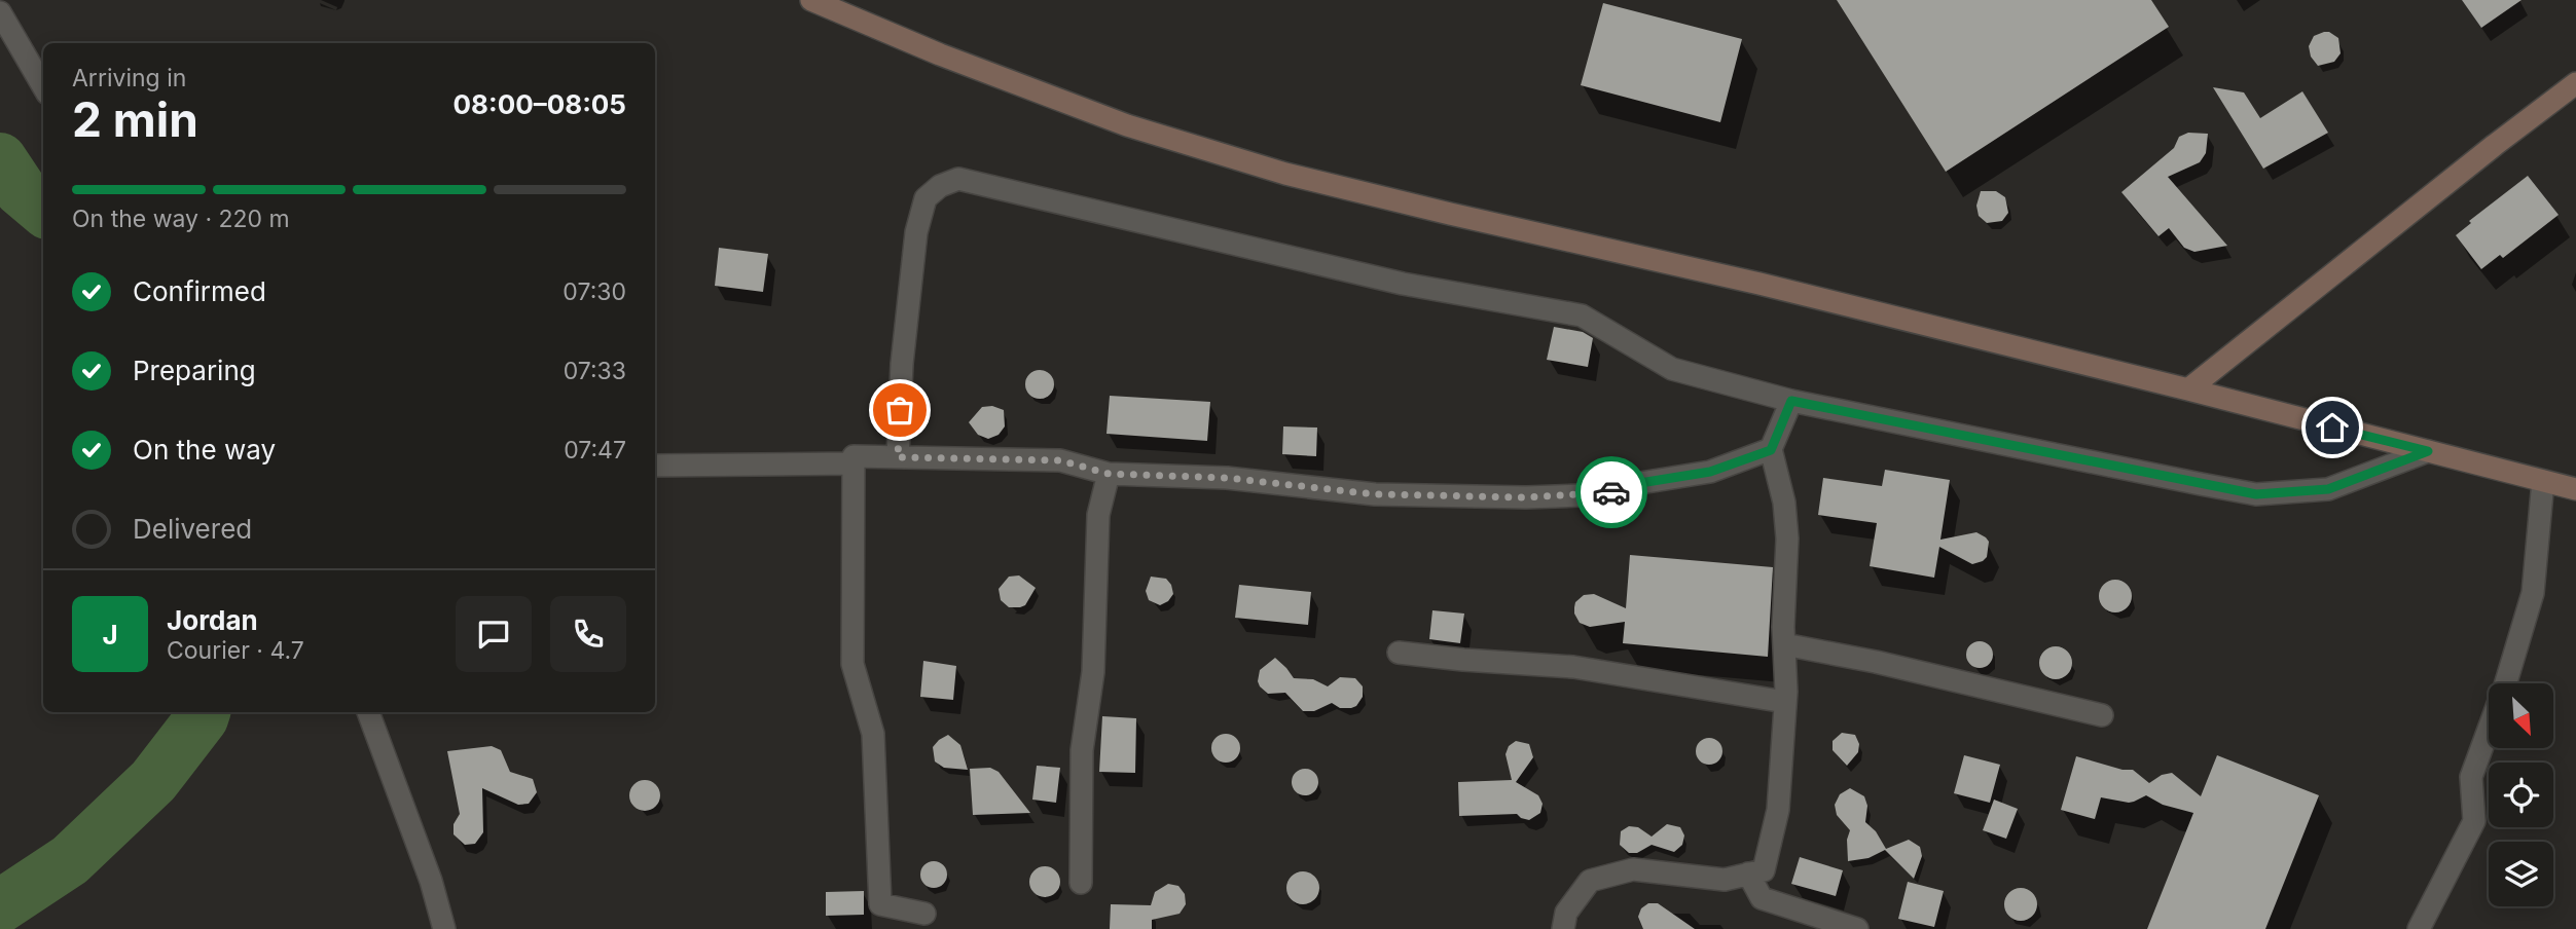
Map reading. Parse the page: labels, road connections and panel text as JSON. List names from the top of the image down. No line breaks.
{"north":"bottom right","page":{"heading":["2 min","Arriving in","08:00–08:05"],"panel":["Jordan","Courier · 4.7"],"bar":"On the way · 220 m","list":[["Confirmed","07:30"],["Preparing","07:33"],["On the way","07:47"],"Delivered"],"round":"J"}}
